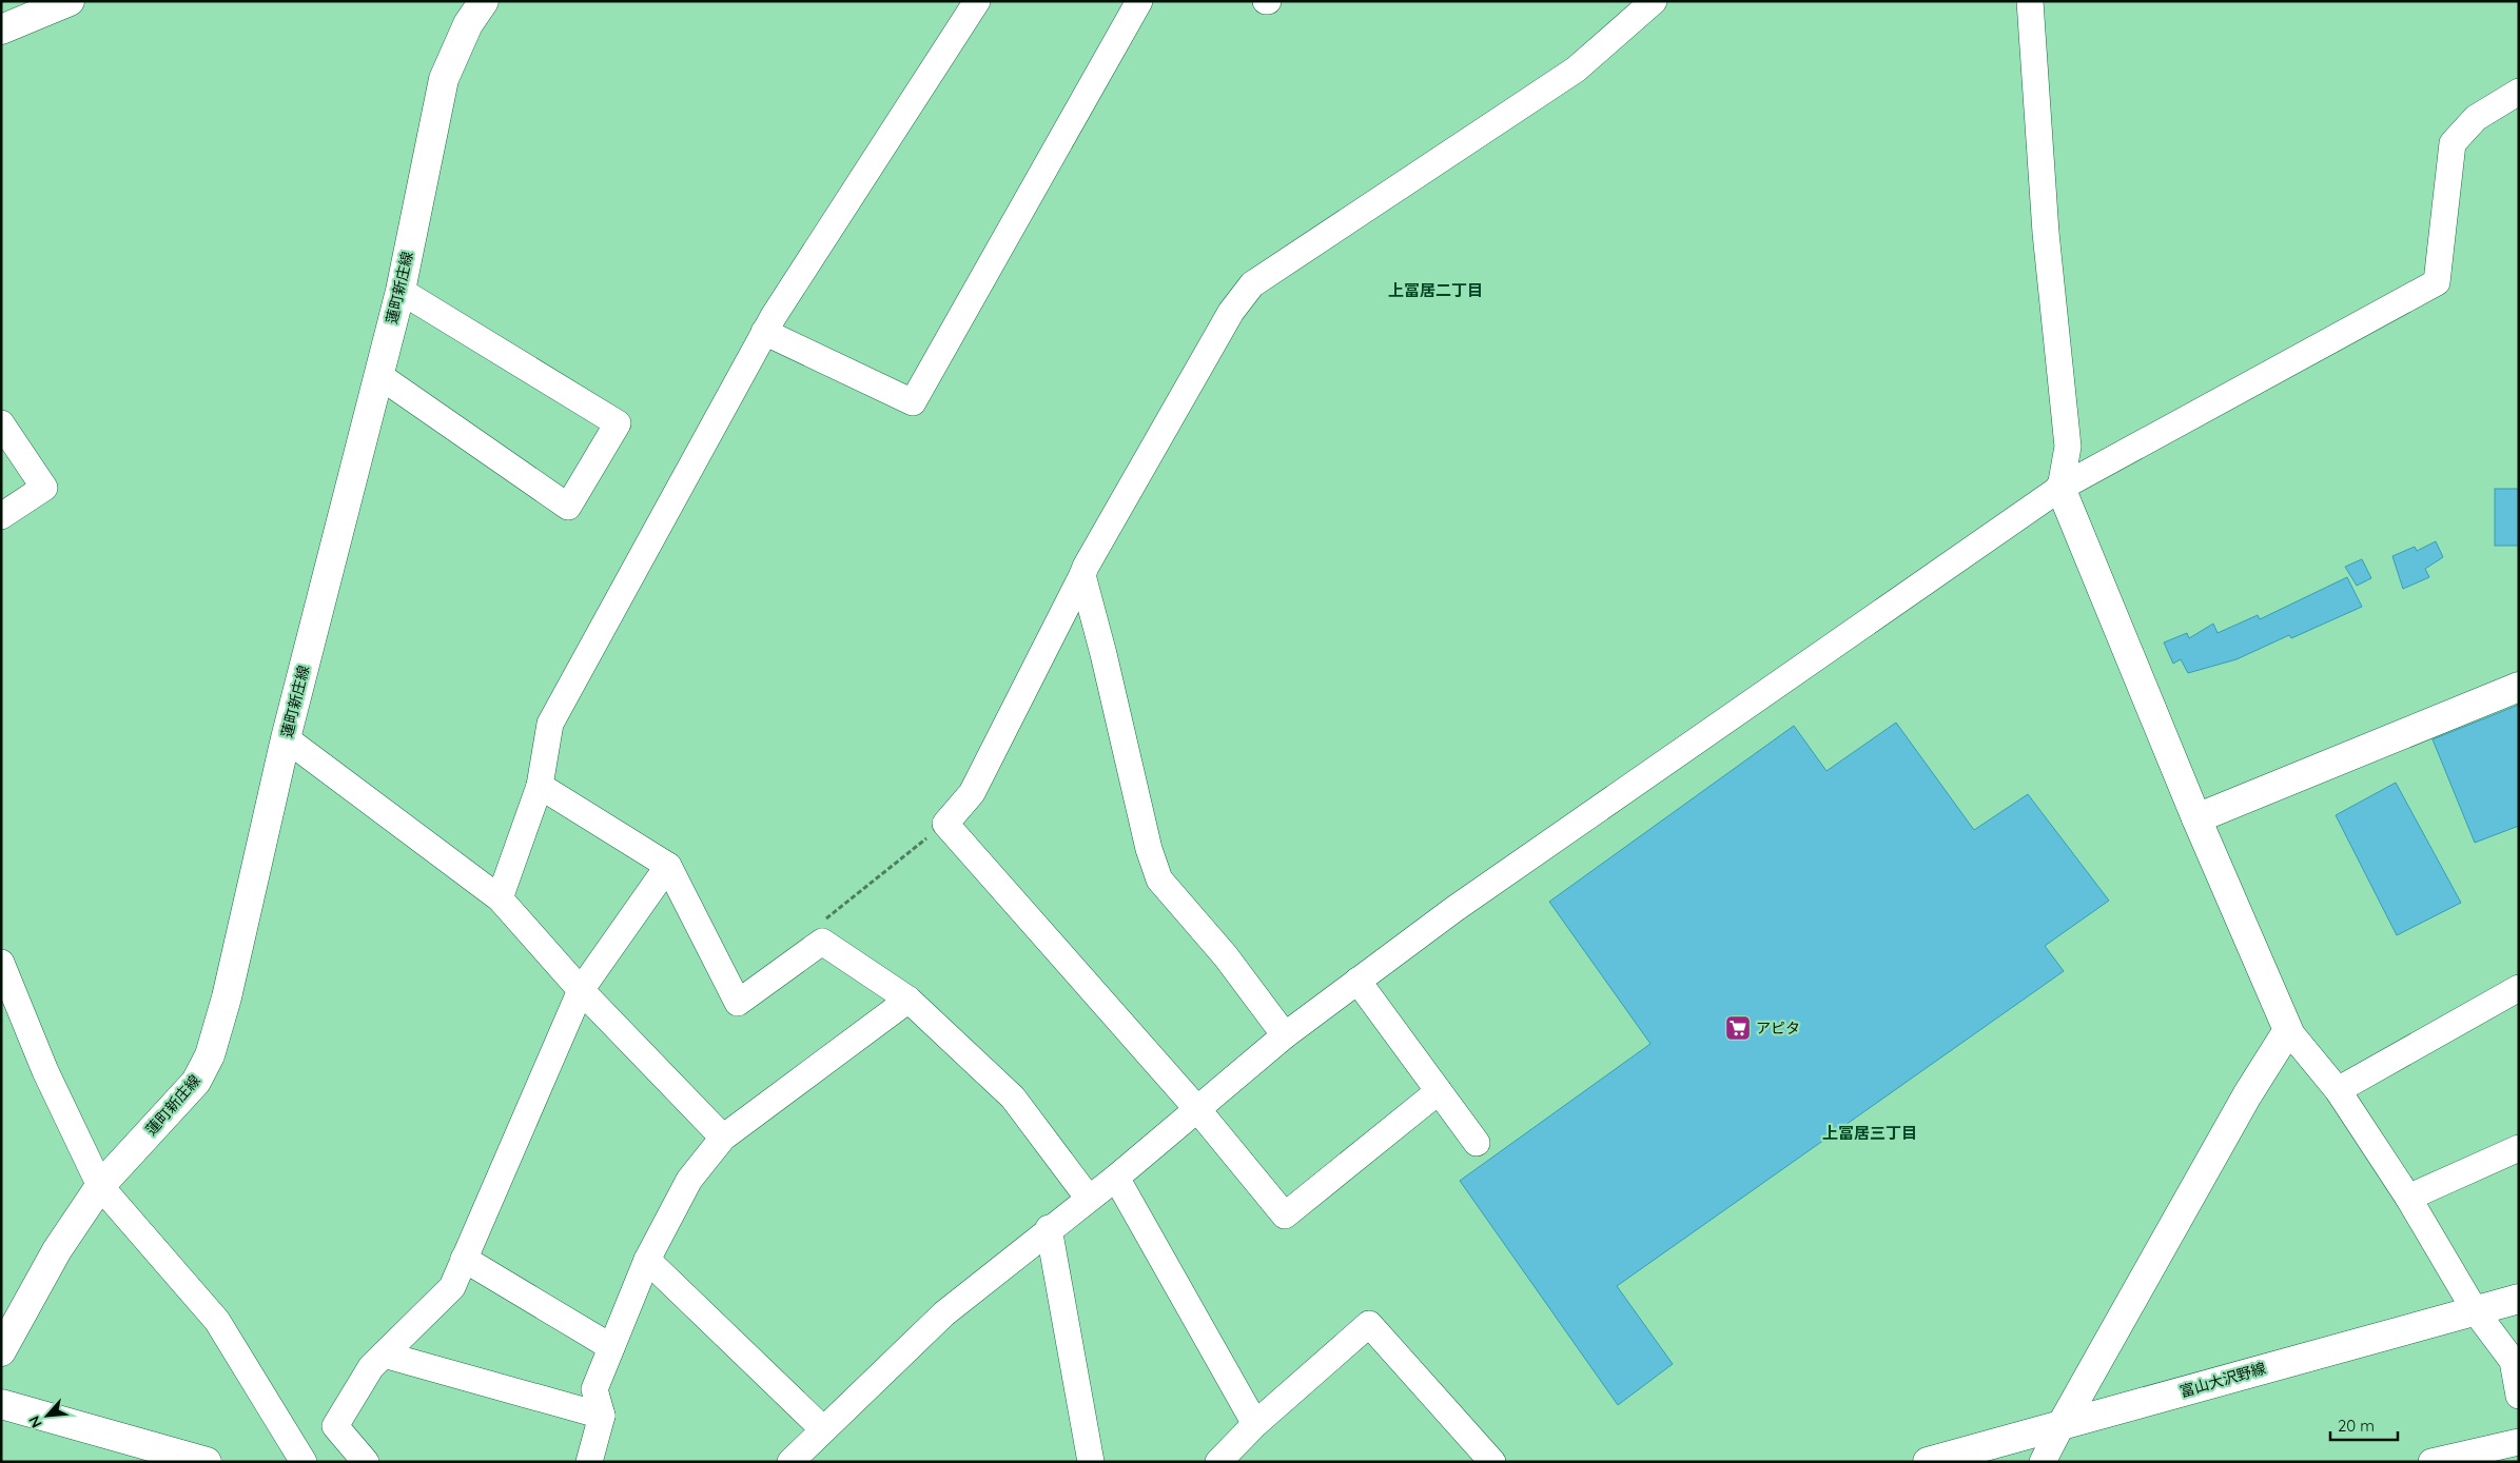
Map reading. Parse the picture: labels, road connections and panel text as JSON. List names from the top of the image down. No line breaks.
{"streets":{"main road":["蓮町新庄線","富山大沢野線"]},"districts":["上冨居二丁目","上冨居三丁目"],"places":{"supermarket":["アピタ"]},"scale_bar":"20 m","north":"bottom left"}
